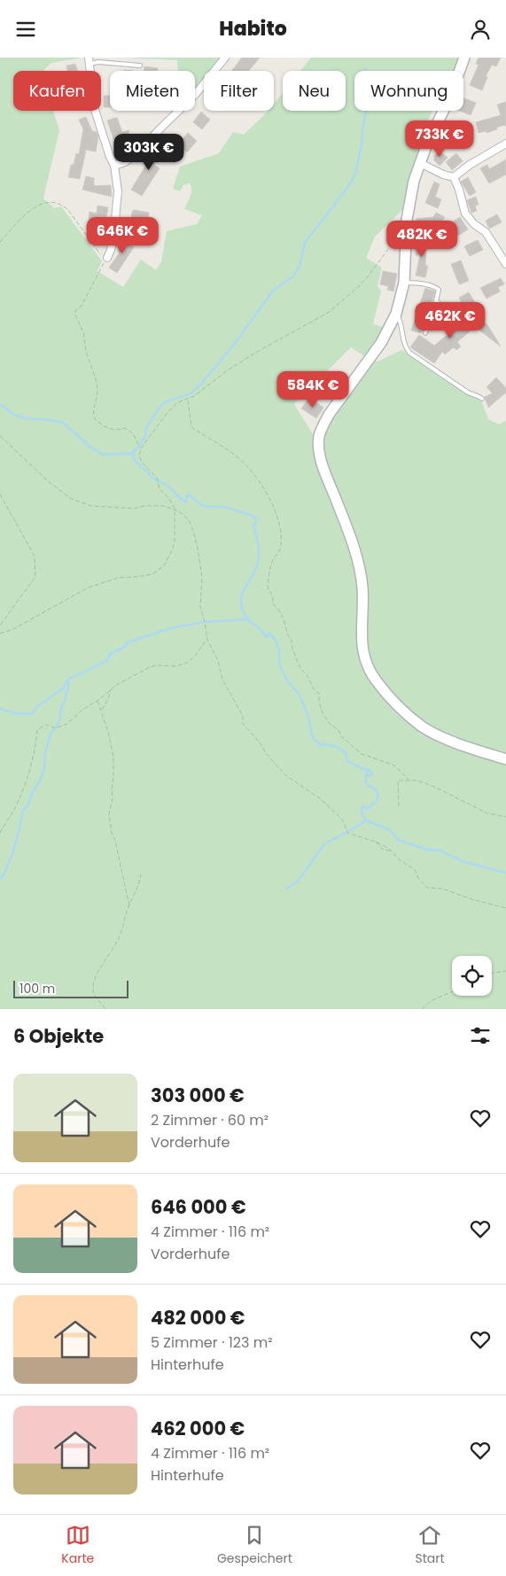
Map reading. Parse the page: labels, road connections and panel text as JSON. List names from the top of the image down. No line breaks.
{"scale_bar":"100 m","page":{"header":"Habito","chip":["Kaufen","Mieten","Filter","Neu","Wohnung"],"price":["733K €","303K €","646K €","482K €","462K €","584K €"],"scale":"100 m","heading":"6 Objekte","list":[{"name":"303 000 €","note":"2 Zimmer · 60 m² · Vorderhufe"},{"name":"646 000 €","note":"4 Zimmer · 116 m² · Vorderhufe"},{"name":"482 000 €","note":"5 Zimmer · 123 m² · Hinterhufe"},{"name":"462 000 €","note":"4 Zimmer · 116 m² · Hinterhufe"}],"tabs":["Karte","Gespeichert","Start"]}}
